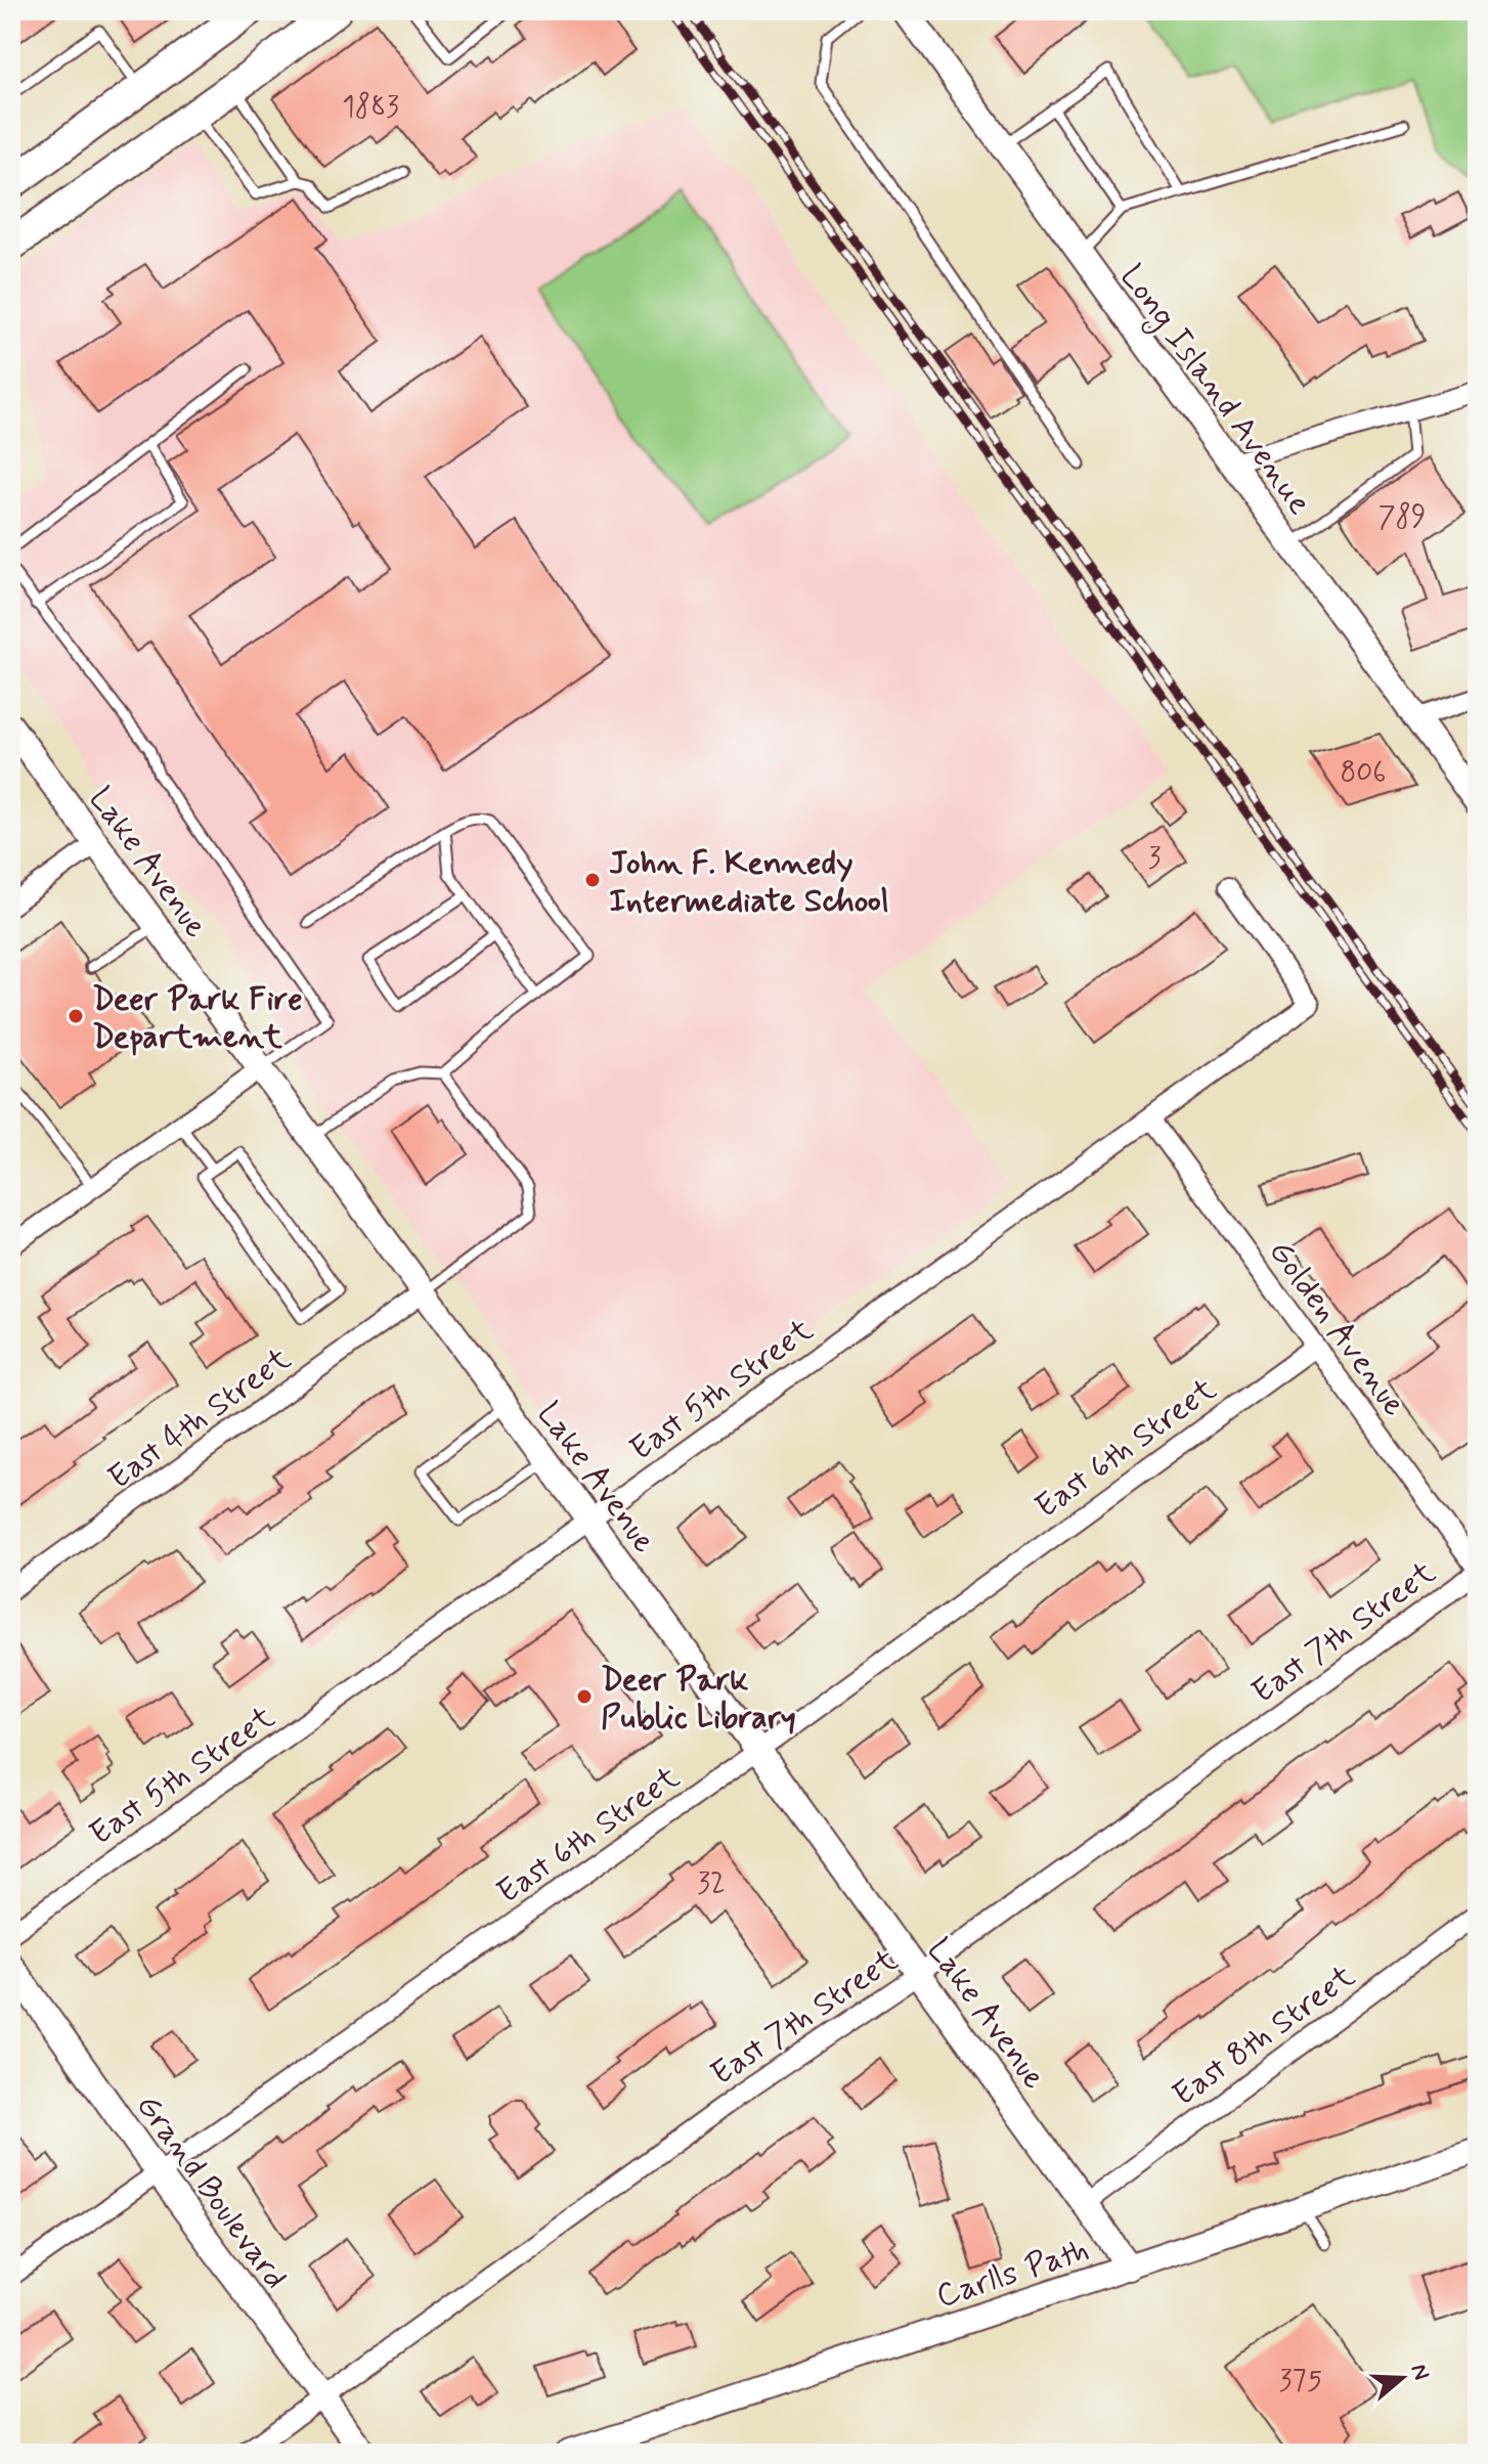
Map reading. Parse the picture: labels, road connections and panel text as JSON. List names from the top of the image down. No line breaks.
{"streets":{"street":["Long Island Avenue","Lake Avenue","Golden Avenue","East 5th Street","East 4th Street","East 6th Street","East 7th Street","East 8th Street","Grand Boulevard","Carlls Path"]},"crossings":[["Lake Avenue","East 5th Street"],["Lake Avenue","East 4th Street"],["Lake Avenue","East 6th Street"],["Lake Avenue","East 7th Street"],["Lake Avenue","East 8th Street"],["Lake Avenue","Carlls Path"],["Golden Avenue","East 5th Street"],["Golden Avenue","East 6th Street"],["Golden Avenue","East 7th Street"],["East 6th Street","Grand Boulevard"],["East 7th Street","Grand Boulevard"]],"places":["John F. Kennedy Intermediate School","Deer Park Fire Department","Deer Park Public Library"],"house_numbers":["1883","789","806","3","32","375"],"north":"right"}
